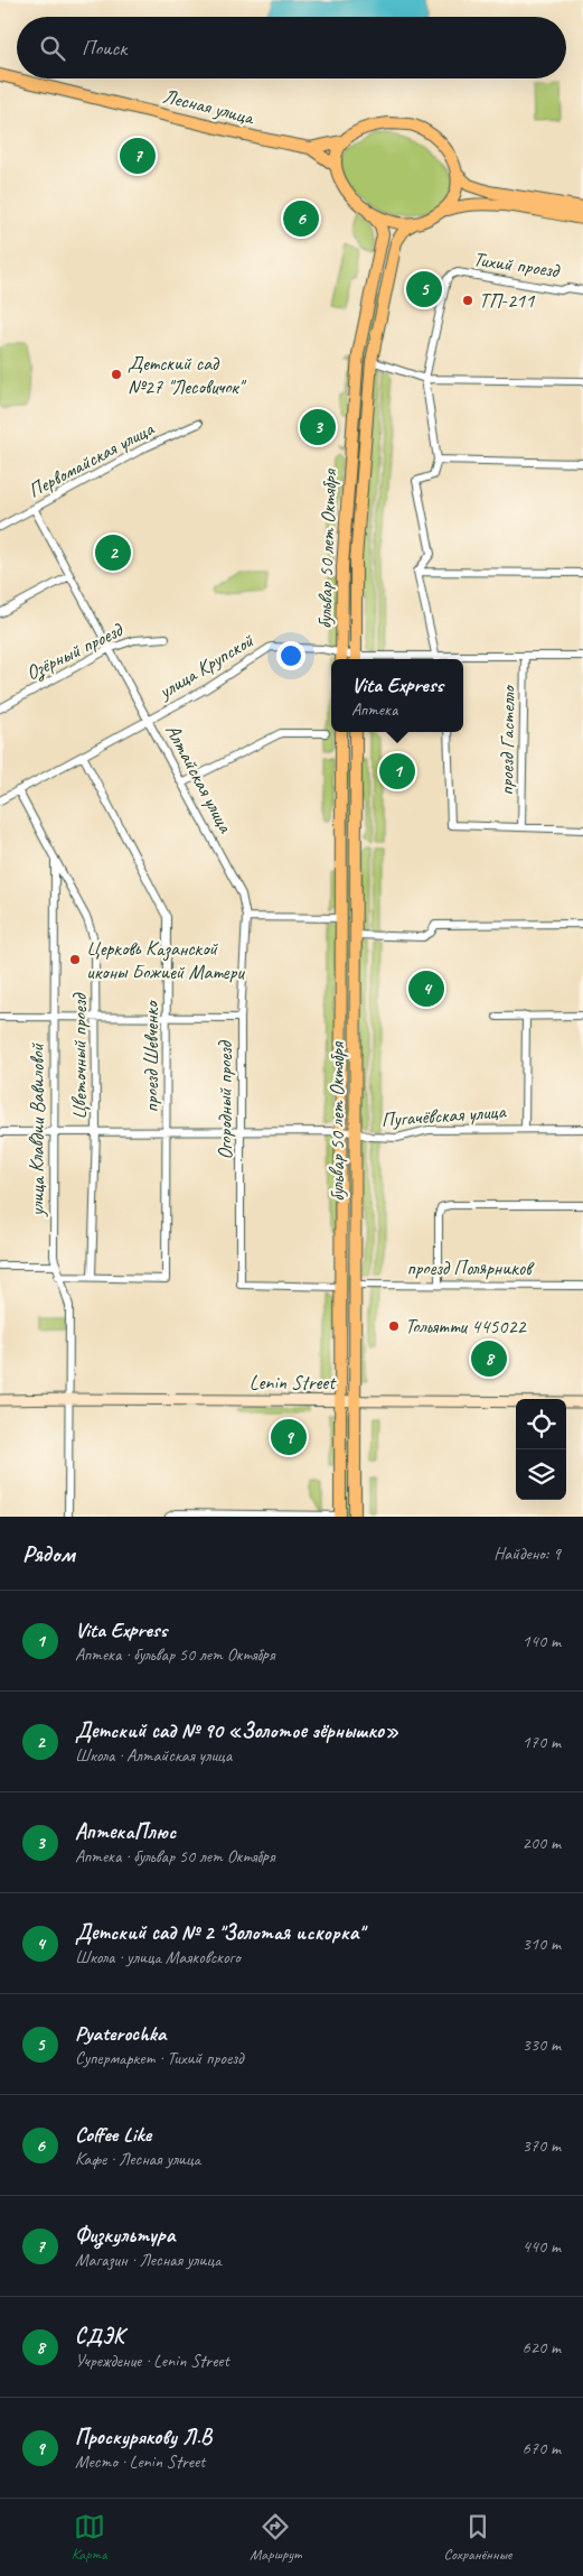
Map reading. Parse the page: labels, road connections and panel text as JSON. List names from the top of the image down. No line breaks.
{"streets":{"main road":["Лесная улица","бульвар 50 лет Октября","Lenin Street"],"street":["Тихий проезд","Первомайская улица","Озёрный проезд","улица Крупской","проезд Гастелло","Алтайская улица","Цветочный проезд","проезд Шевченко","Огородный проезд","Пугачёвская улица","улица Клавдии Вавиловой","проезд Полярников"]},"crossings":[["Лесная улица","бульвар 50 лет Октября"],["Первомайская улица","Алтайская улица"],["бульвар 50 лет Октября","улица Крупской"],["бульвар 50 лет Октября","Огородный проезд"],["бульвар 50 лет Октября","Пугачёвская улица"],["бульвар 50 лет Октября","проезд Полярников"],["бульвар 50 лет Октября","Lenin Street"],["Озёрный проезд","Алтайская улица"],["улица Крупской","проезд Гастелло"],["улица Крупской","Алтайская улица"],["улица Крупской","Цветочный проезд"],["улица Крупской","проезд Шевченко"],["Алтайская улица","Огородный проезд"],["Цветочный проезд","проезд Шевченко"],["Цветочный проезд","улица Клавдии Вавиловой"],["улица Клавдии Вавиловой","Lenin Street"]],"places":["ТП-211","Детский сад №27 \"Лесовичок\"","Церковь Казанской иконы Божией Матери","Тольятти 445022"],"page":{"search":"Поиск","pins":["7","6","5","3","2","1","4","8","9"],"popup":["Vita Express","Аптека"],"heading":["Рядом","Найдено: 9"],"list":[{"mark":"1","name":"Vita Express","note":"Аптека · бульвар 50 лет Октября","value":"140 m"},{"mark":"2","name":"Детский сад № 90 «Золотое зёрнышко»","note":"Школа · Алтайская улица","value":"170 m"},{"mark":"3","name":"АптекаПлюс","note":"Аптека · бульвар 50 лет Октября","value":"200 m"},{"mark":"4","name":"Детский сад № 2 \"Золотая искорка\"","note":"Школа · улица Маяковского","value":"310 m"},{"mark":"5","name":"Pyaterochka","note":"Супермаркет · Тихий проезд","value":"330 m"},{"mark":"6","name":"Coffee Like","note":"Кафе · Лесная улица","value":"370 m"},{"mark":"7","name":"Физкультура","note":"Магазин · Лесная улица","value":"440 m"},{"mark":"8","name":"СДЭК","note":"Учреждение · Lenin Street","value":"620 m"},{"mark":"9","name":"Проскурякову Л.В","note":"Место · Lenin Street","value":"670 m"}],"nav":["Карта","Маршрут","Сохранённые"]}}
